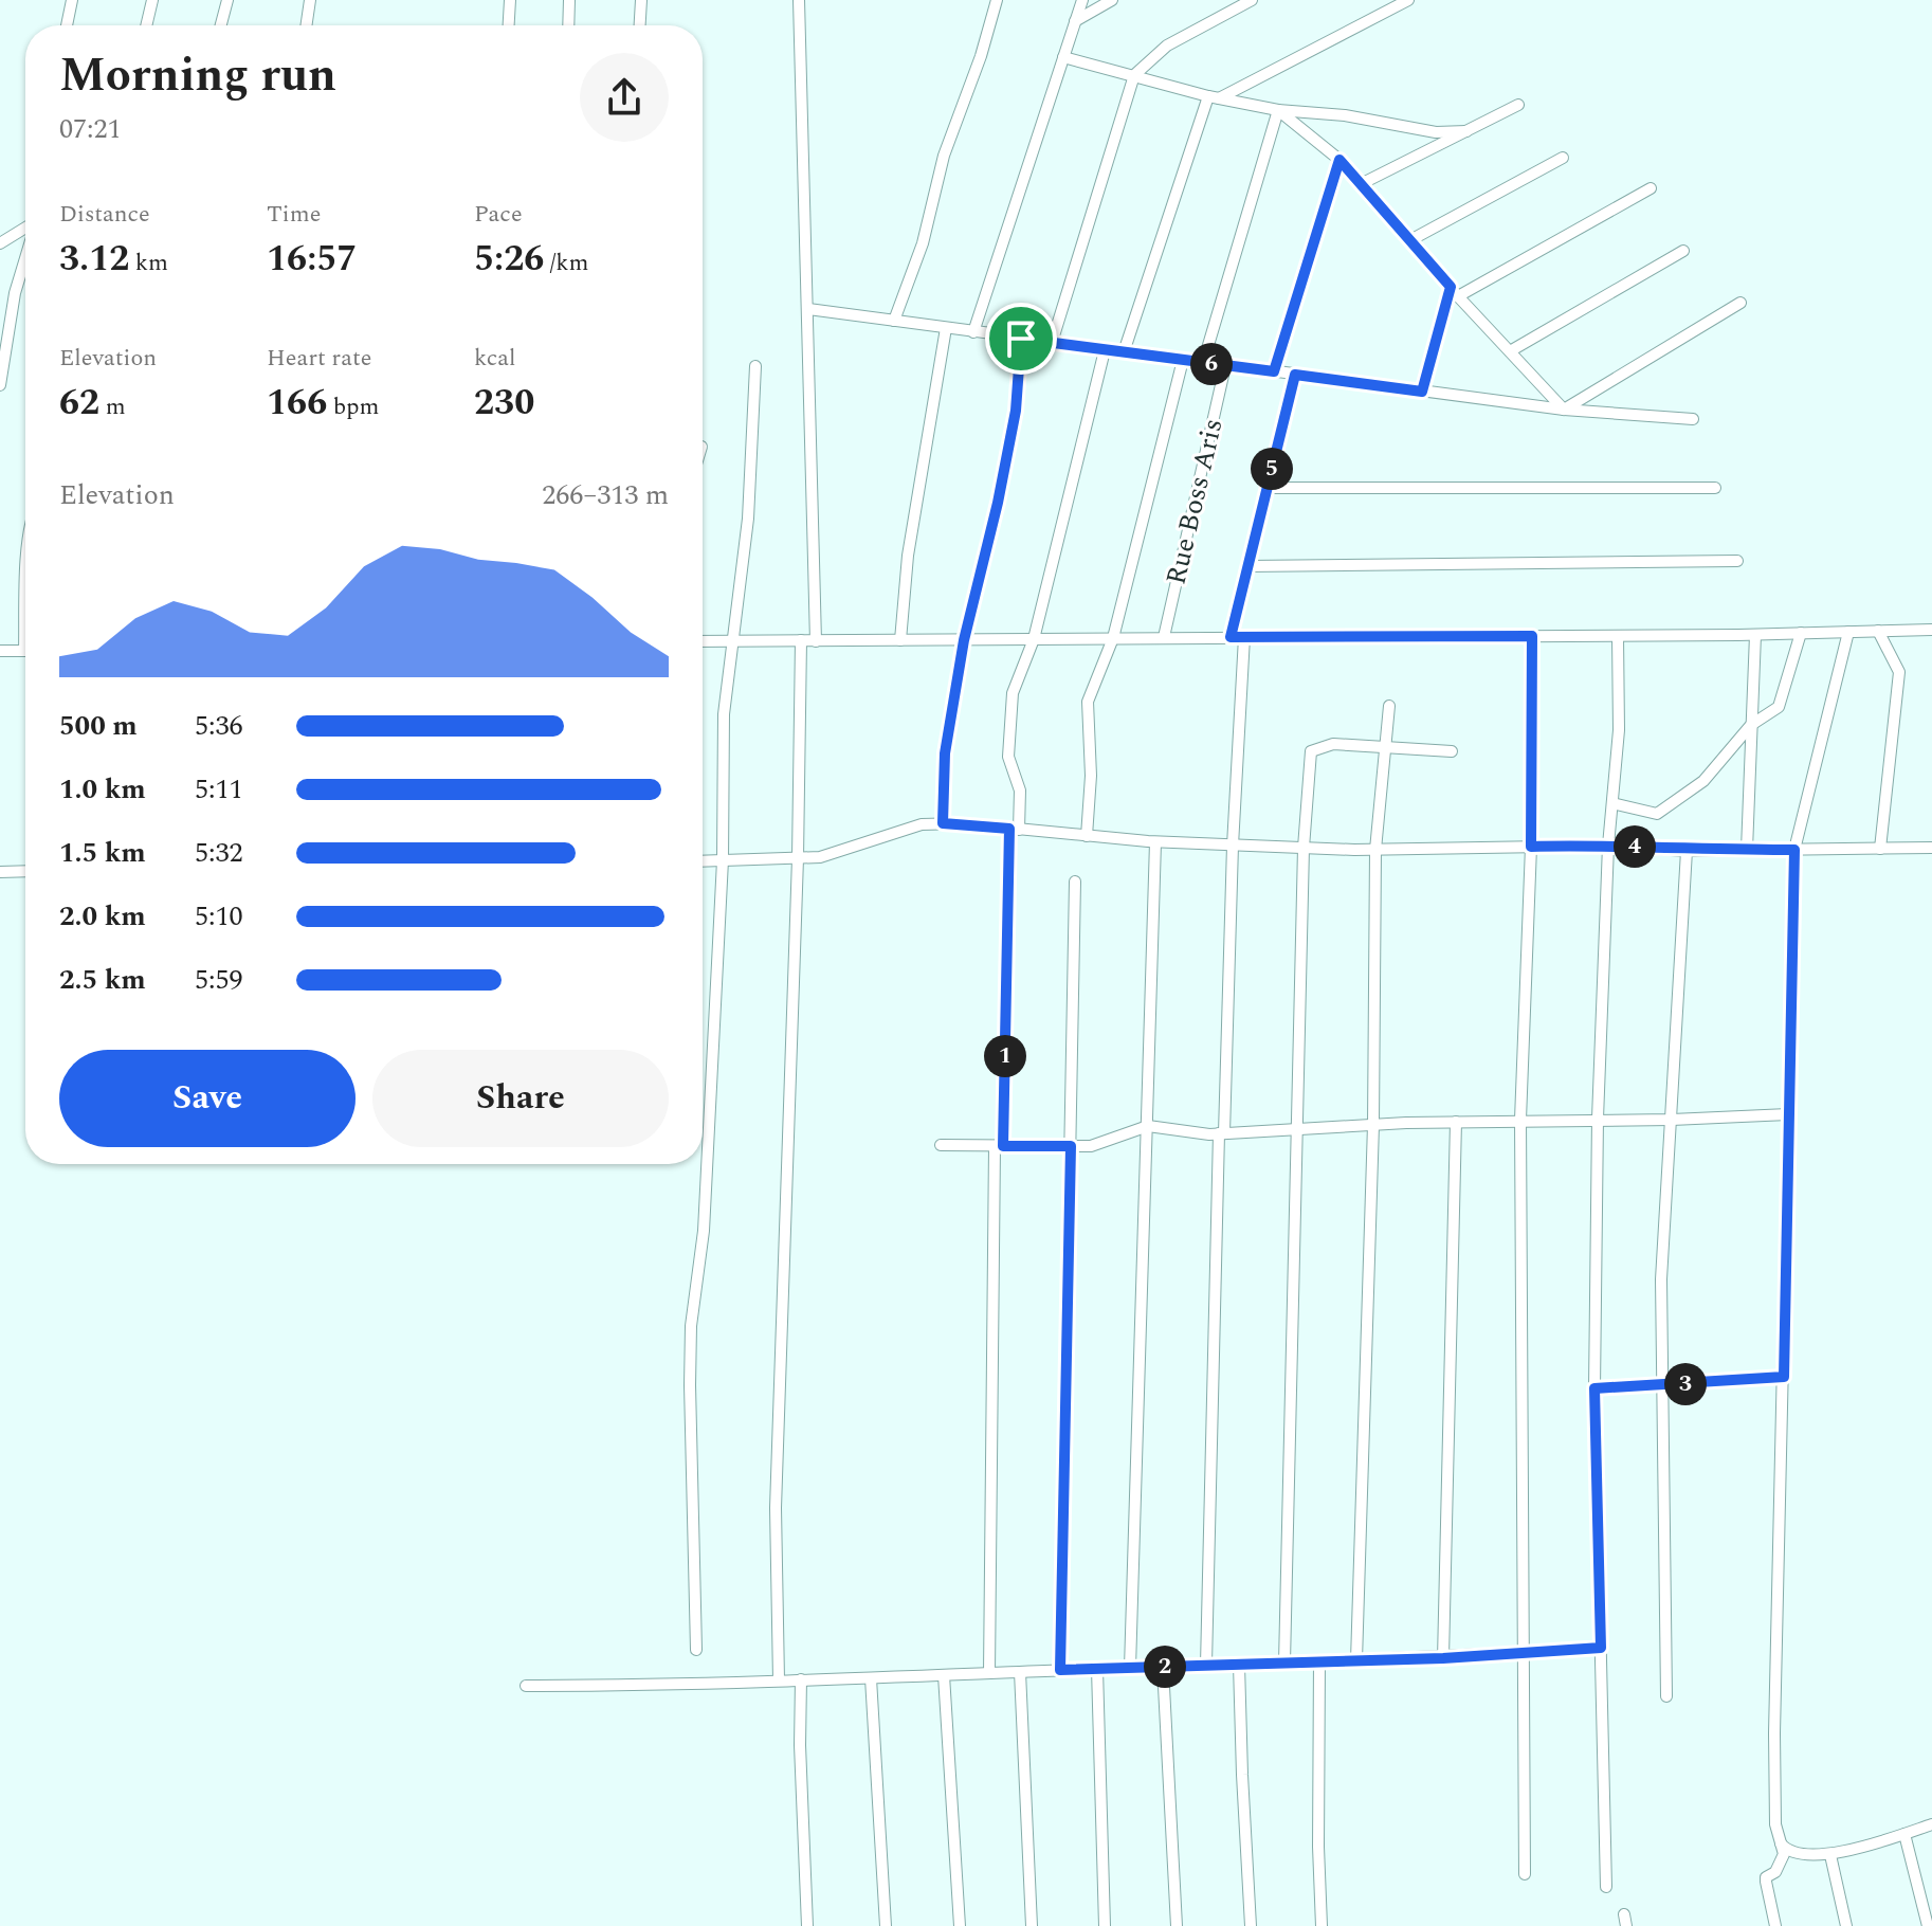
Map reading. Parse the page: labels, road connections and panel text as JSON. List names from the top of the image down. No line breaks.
{"streets":{"street":["Rue Boss Aris"]},"page":{"heading":["Morning run","07:21"],"stats":[["Distance","3.12 km"],["Time","16:57"],["Pace","5:26 /km"],["Elevation","62 m"],["Heart rate","166 bpm"],["kcal","230"]],"pins":["6","5","4","1","3","2"],"chart":["Elevation","266–313 m"],"list":[{"name":"500 m","note":"5:36"},{"name":"1.0 km","note":"5:11"},{"name":"1.5 km","note":"5:32"},{"name":"2.0 km","note":"5:10"},{"name":"2.5 km","note":"5:59"}],"buttons":["Save","Share"]}}
